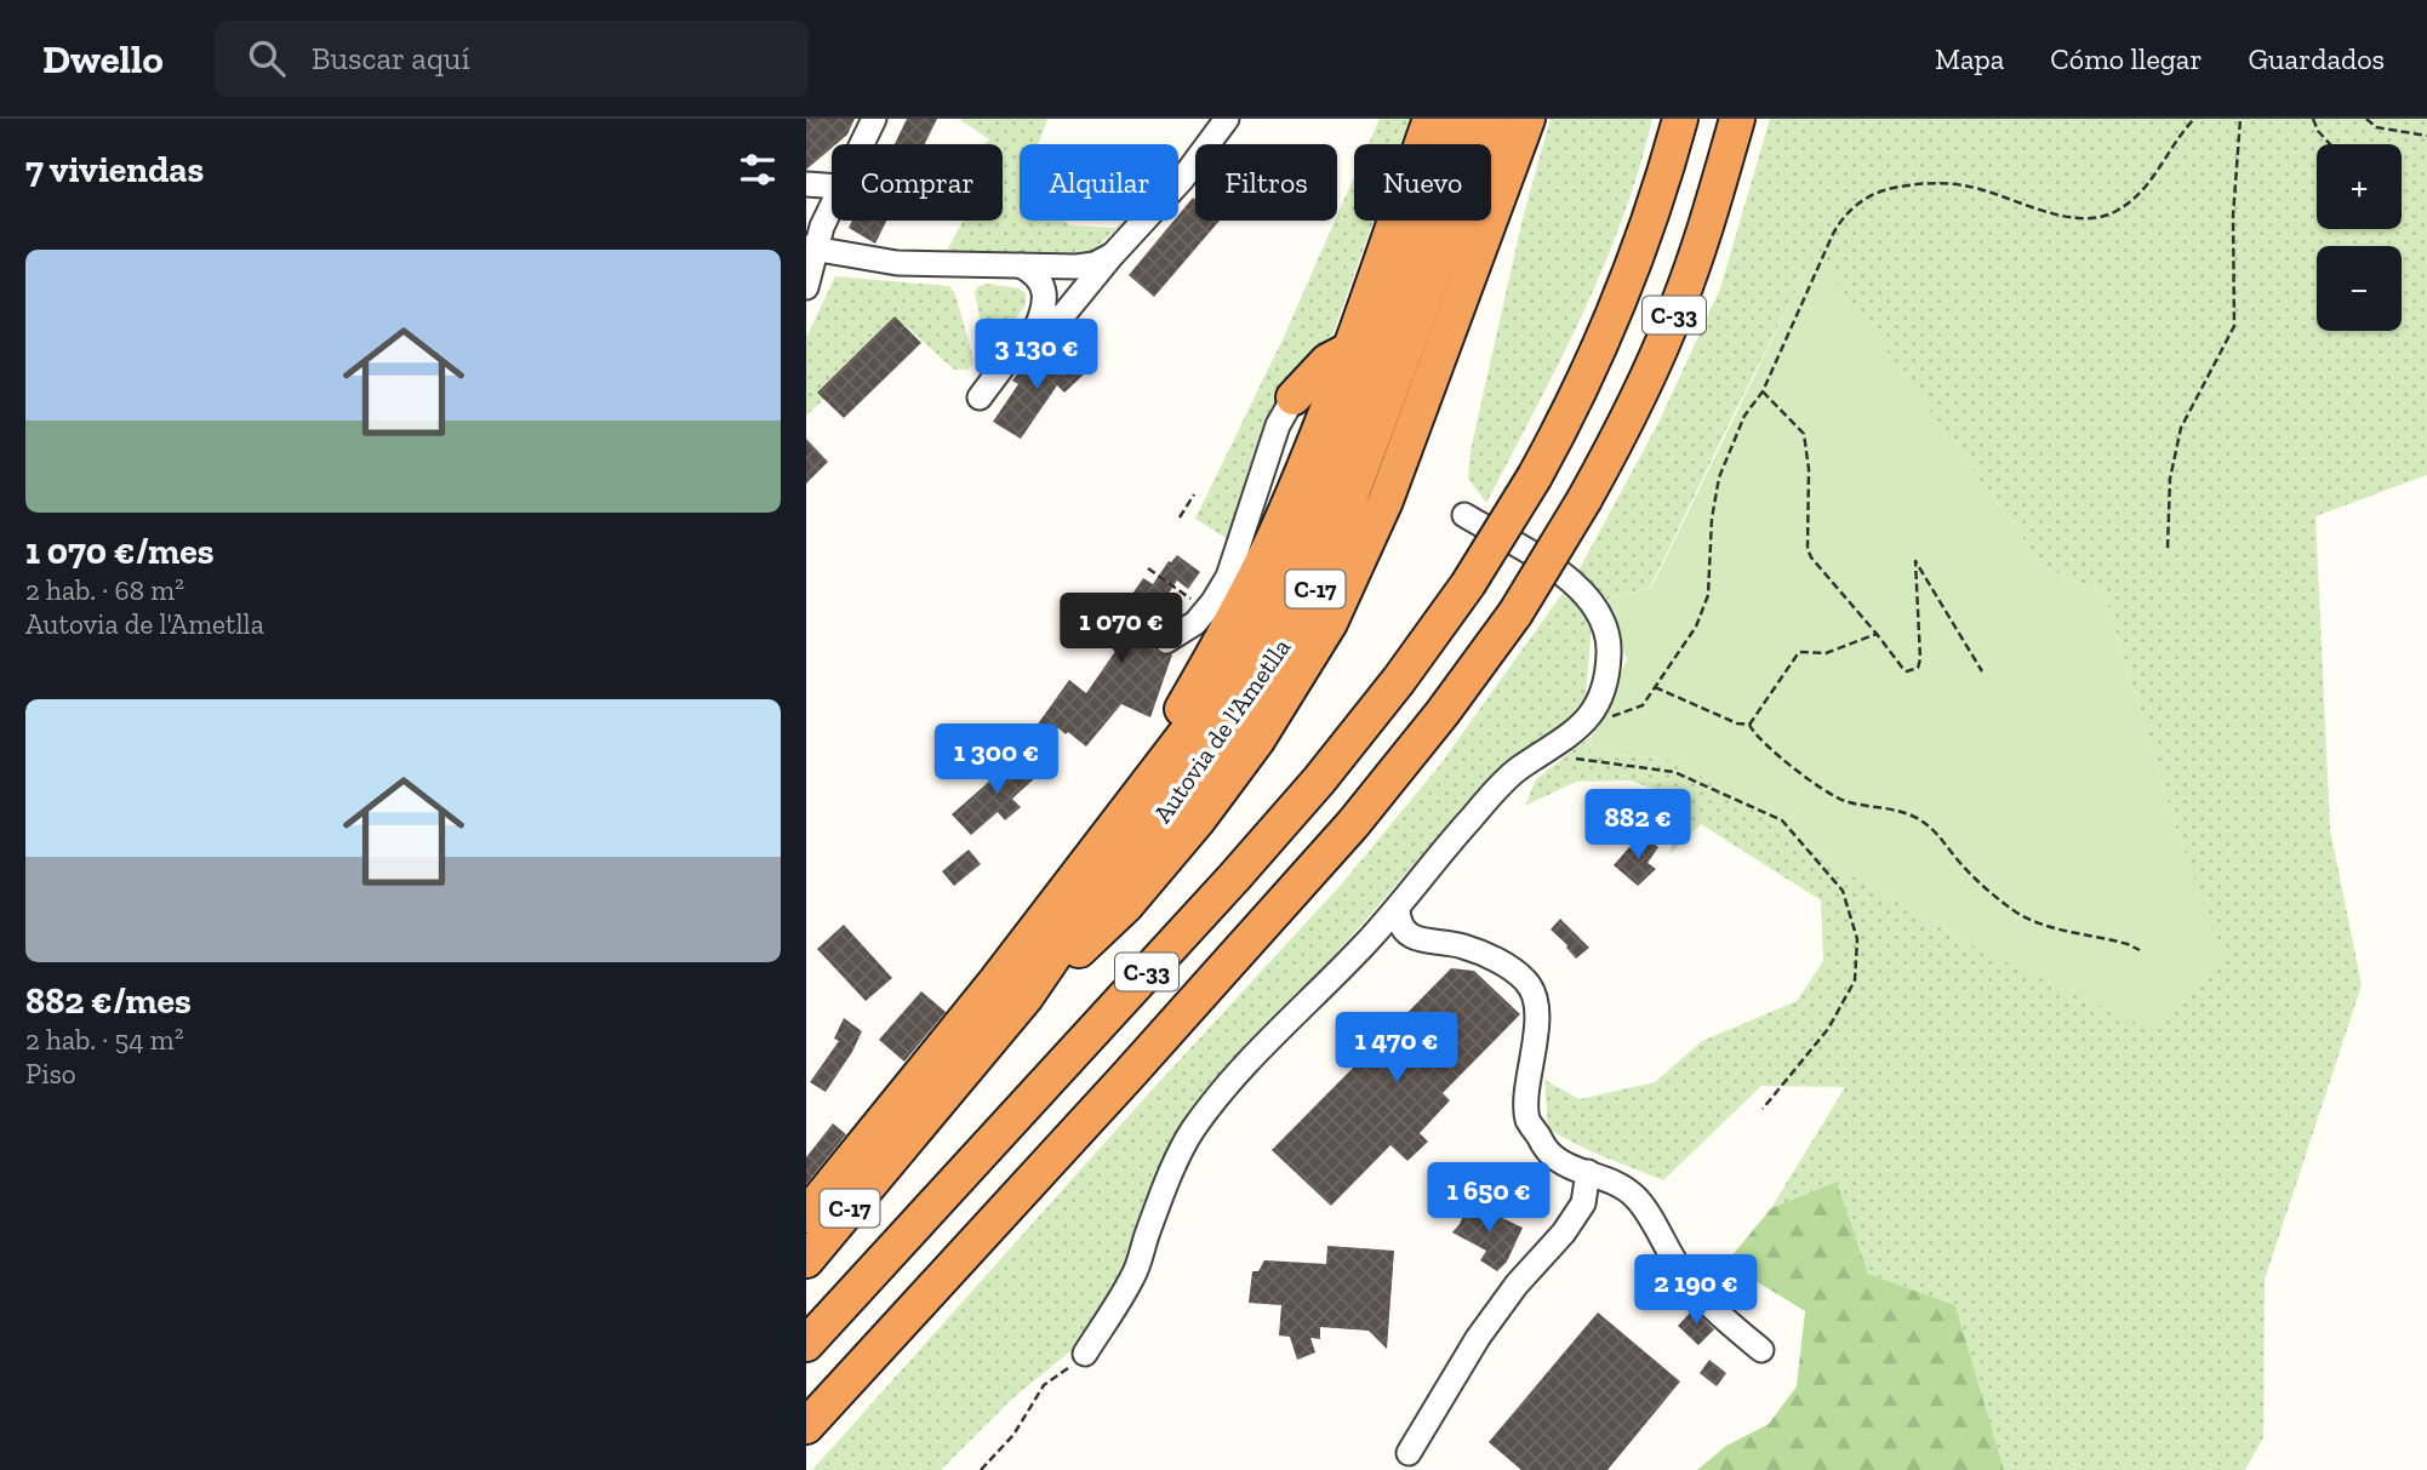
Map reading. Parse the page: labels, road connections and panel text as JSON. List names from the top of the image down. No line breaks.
{"streets":{"highway":["C-33","C-17","Autovia de l'Ametlla"]},"page":{"header":"Dwello","search":"Buscar aquí","nav":["Mapa","Cómo llegar","Guardados"],"heading":"7 viviendas","map_buttons":["+","−"],"chip":["Comprar","Alquilar","Filtros","Nuevo"],"list":[{"name":"1 070 €/mes","note":"2 hab. · 68 m² · Autovia de l'Ametlla"},{"name":"882 €/mes","note":"2 hab. · 54 m² · Piso"}],"price":["3 130 €","1 070 €","1 300 €","882 €","1 470 €","1 650 €","2 190 €"]}}
